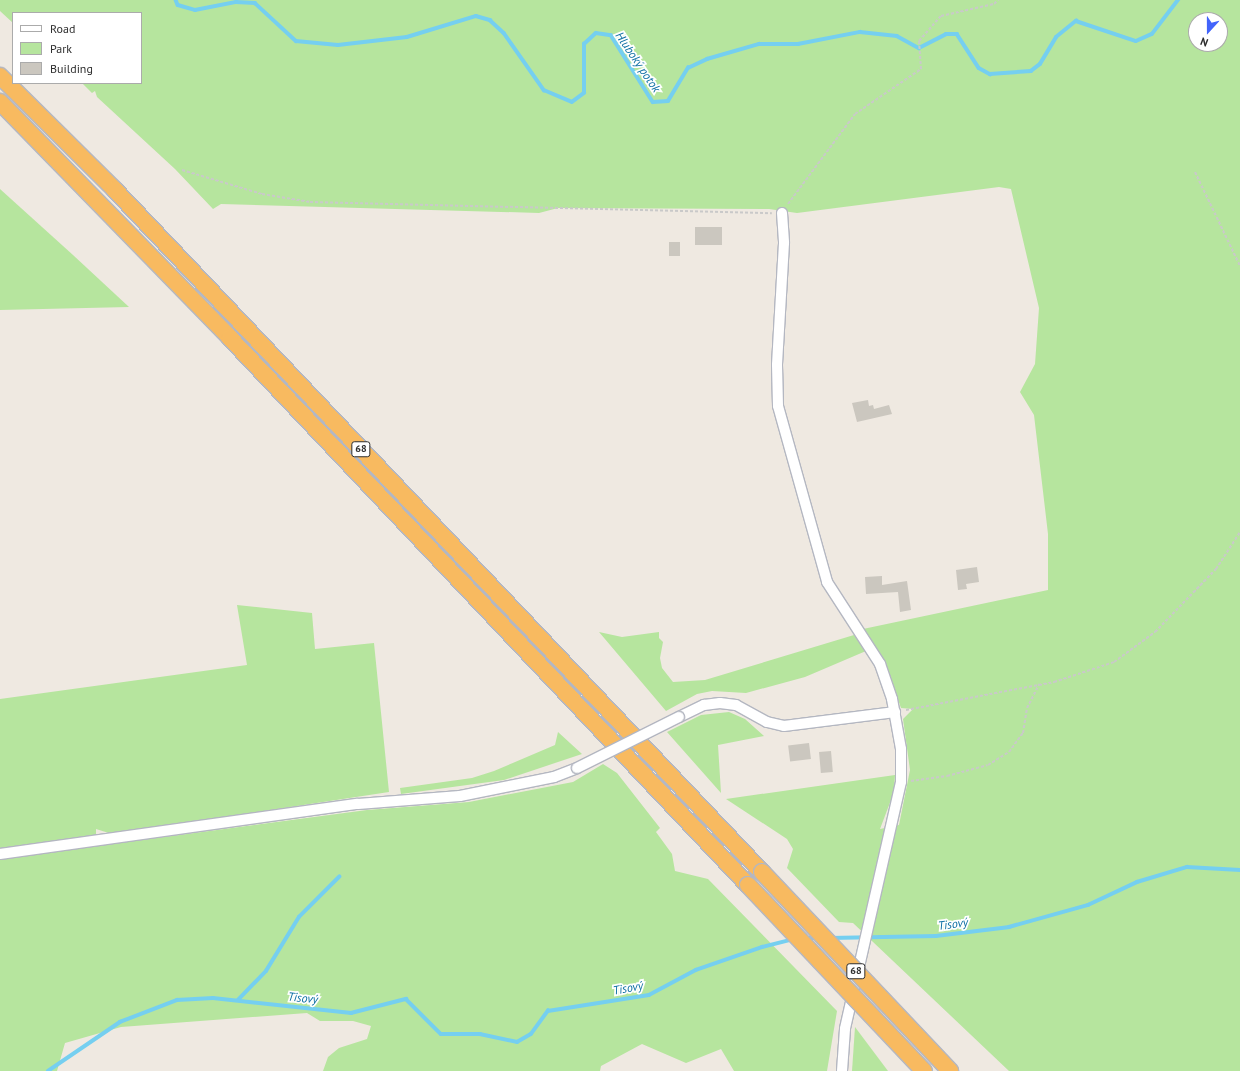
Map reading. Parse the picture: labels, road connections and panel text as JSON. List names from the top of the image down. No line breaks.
{"streets":{"highway":["68"]},"water":["Hluboký potok","Tisový"],"legend":["Road","Park","Building"],"north":"bottom"}
